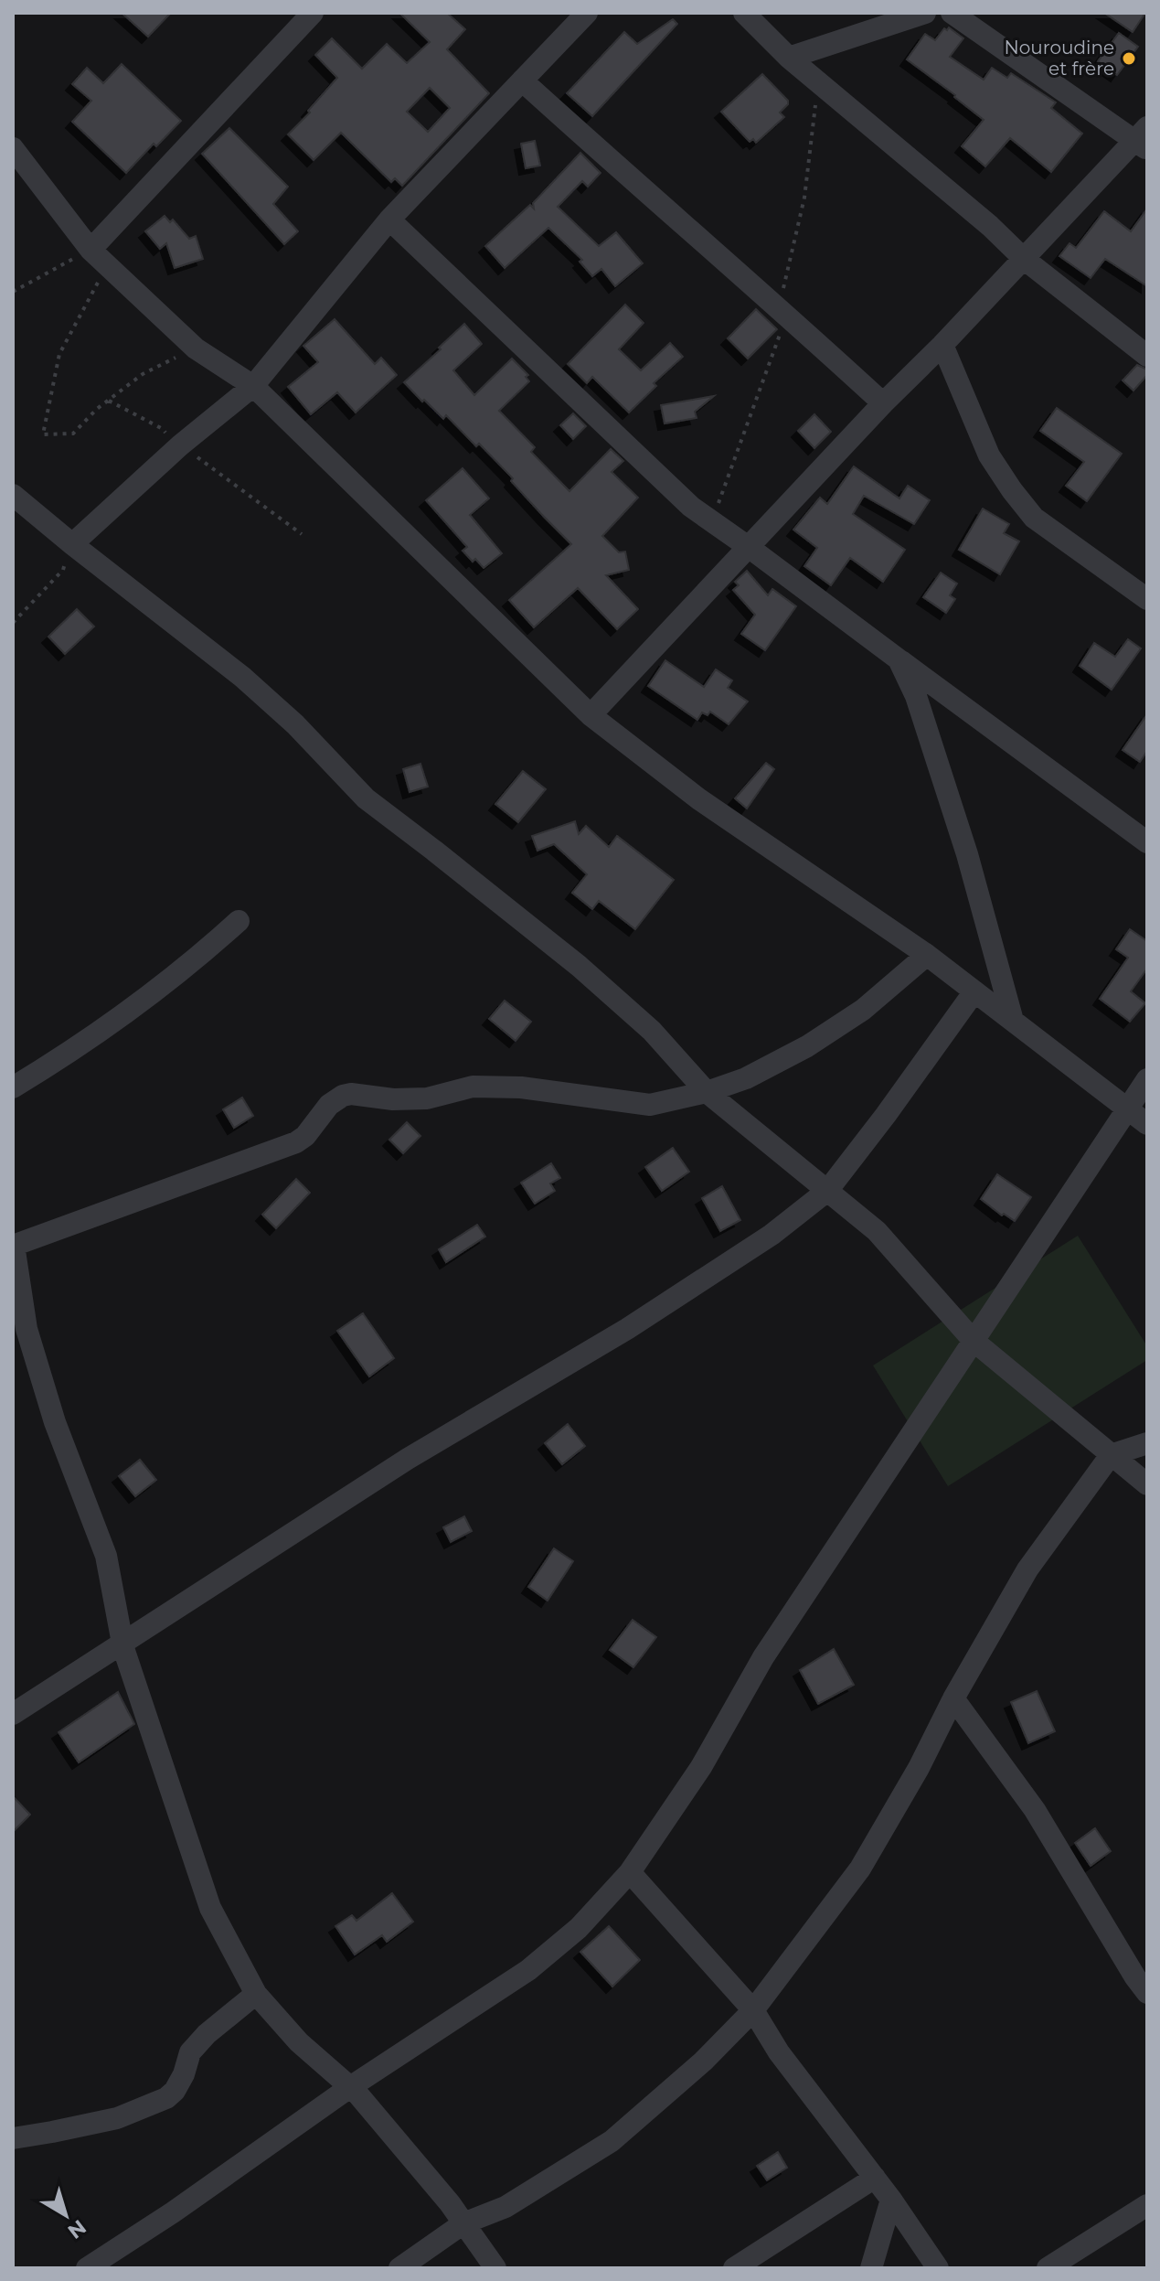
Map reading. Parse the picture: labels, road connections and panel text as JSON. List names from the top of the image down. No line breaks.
{"places":["Nouroudine et frère"],"north":"bottom right"}
